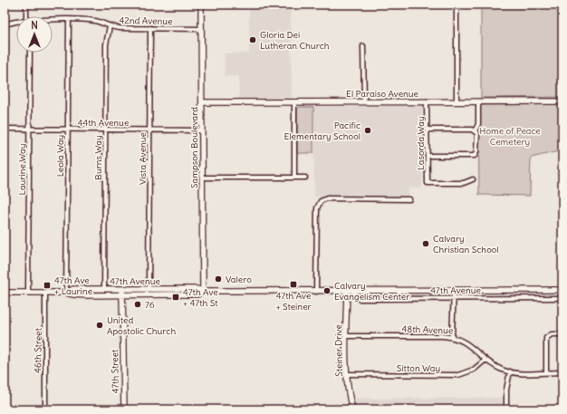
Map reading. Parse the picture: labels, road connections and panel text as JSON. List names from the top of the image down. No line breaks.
{"streets":{"street":["42nd Avenue","El Paraiso Avenue","44th Avenue","Lasorda Way","Sampson Boulevard","Leola Way","Burns Way","Vista Avenue","Laurine Way","47th Avenue","48th Avenue","46th Street","Steiner Drive","Sitton Way","47th Street"]},"crossings":[["42nd Avenue","Sampson Boulevard"],["42nd Avenue","Leola Way"],["42nd Avenue","Burns Way"],["42nd Avenue","Vista Avenue"],["El Paraiso Avenue","Lasorda Way"],["El Paraiso Avenue","Sampson Boulevard"],["44th Avenue","Sampson Boulevard"],["44th Avenue","Leola Way"],["44th Avenue","Burns Way"],["44th Avenue","Vista Avenue"],["44th Avenue","Laurine Way"],["Sampson Boulevard","47th Avenue"],["Leola Way","47th Avenue"],["Burns Way","47th Avenue"],["Vista Avenue","47th Avenue"],["Laurine Way","47th Avenue"],["47th Avenue","46th Street"],["47th Avenue","Steiner Drive"],["47th Avenue","47th Street"],["48th Avenue","Steiner Drive"],["48th Avenue","Sitton Way"],["Steiner Drive","Sitton Way"]],"parks":["Home of Peace Cemetery"],"places":{"other":["Gloria Dei Lutheran Church","Pacific Elementary School","Calvary Christian School","Valero","Calvary Evangelism Center","76","United Apostolic Church"],"transit":["47th Ave + Steiner","47th Ave + Laurine","47th Ave + 47th St"]},"north":"top"}
